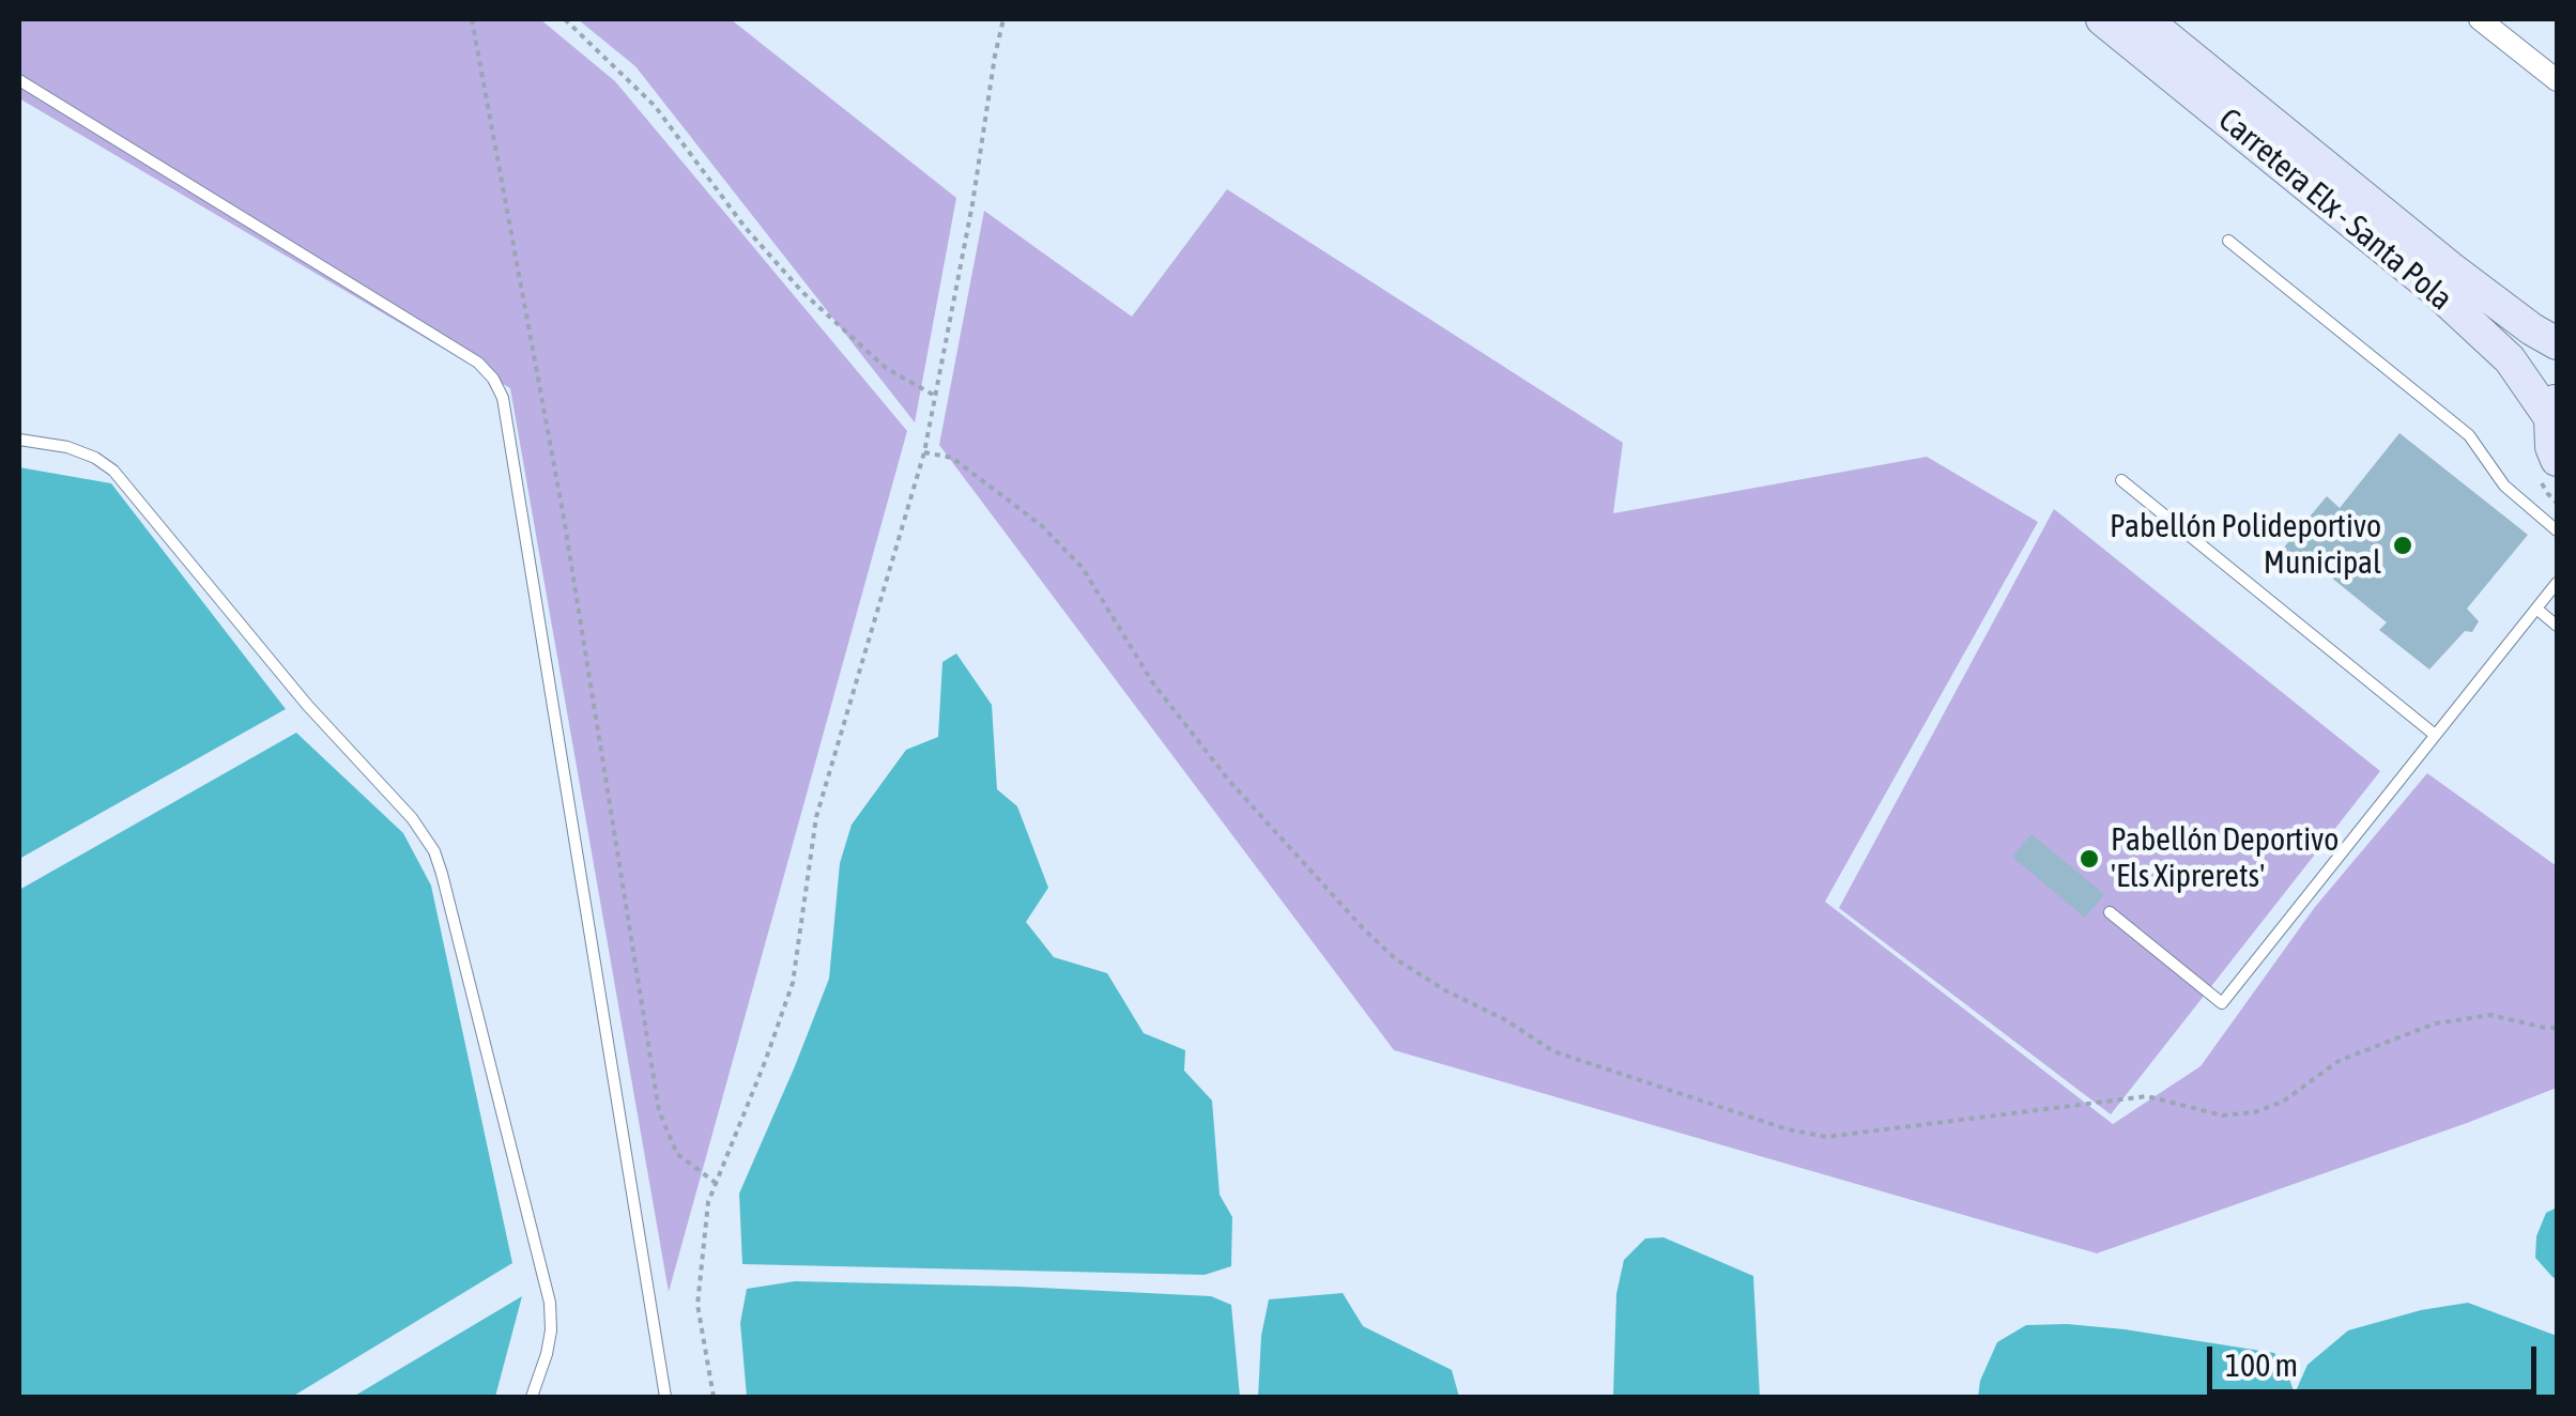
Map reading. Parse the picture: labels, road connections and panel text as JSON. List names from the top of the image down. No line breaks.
{"streets":{"main road":["Carretera Elx - Santa Pola"]},"places":["Pabellón Polideportivo Municipal","Pabellón Deportivo 'Els Xiprerets'"],"scale_bar":"100 m"}
